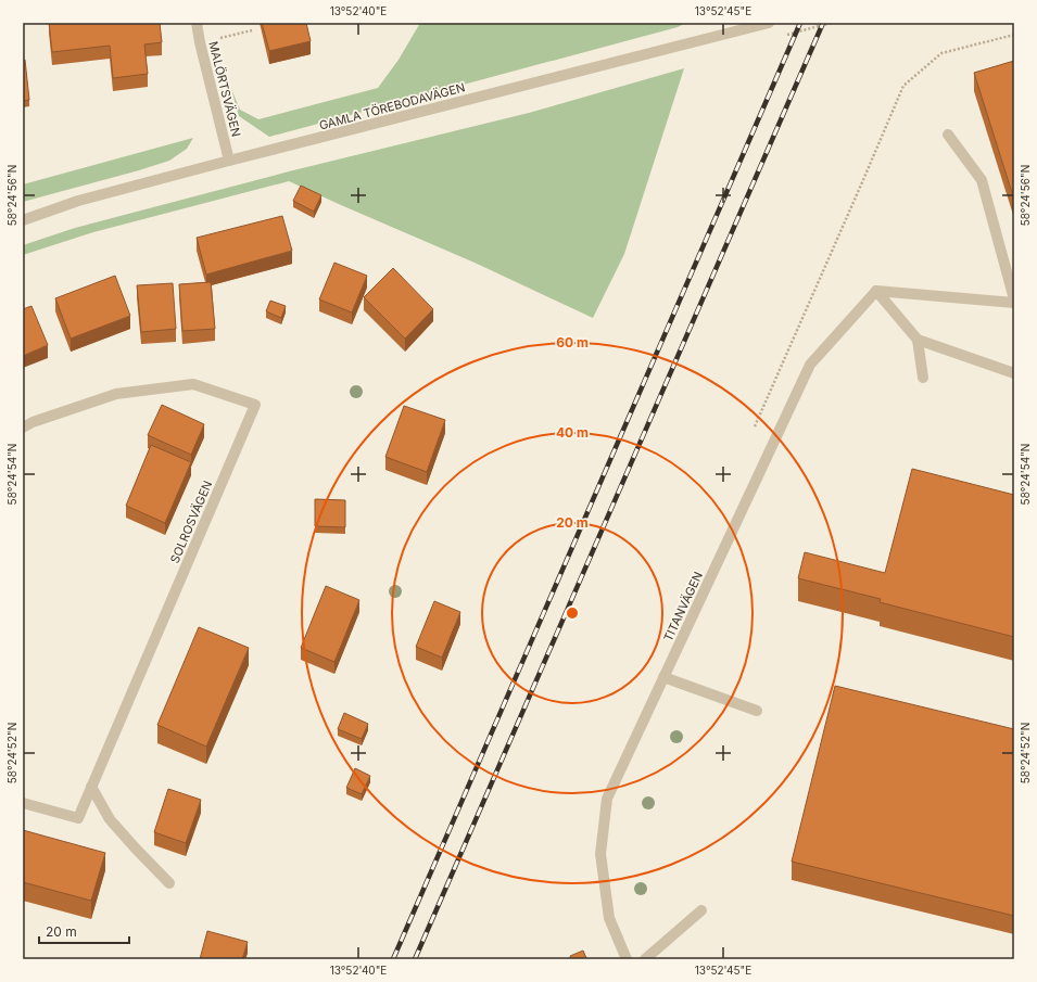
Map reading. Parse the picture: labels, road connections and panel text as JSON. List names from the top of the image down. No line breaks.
{"streets":{"street":["MALÖRTSVÄGEN","GAMLA TÖREBODAVÄGEN","SOLROSVÄGEN","TITANVÄGEN"]},"crossings":[["MALÖRTSVÄGEN","GAMLA TÖREBODAVÄGEN"]],"scale_bar":"20 m","coordinates":["13°52'40\"E","13°52'45\"E","58°24'56\"N","58°24'54\"N","58°24'52\"N"],"rings":["60 m","40 m","20 m"]}
